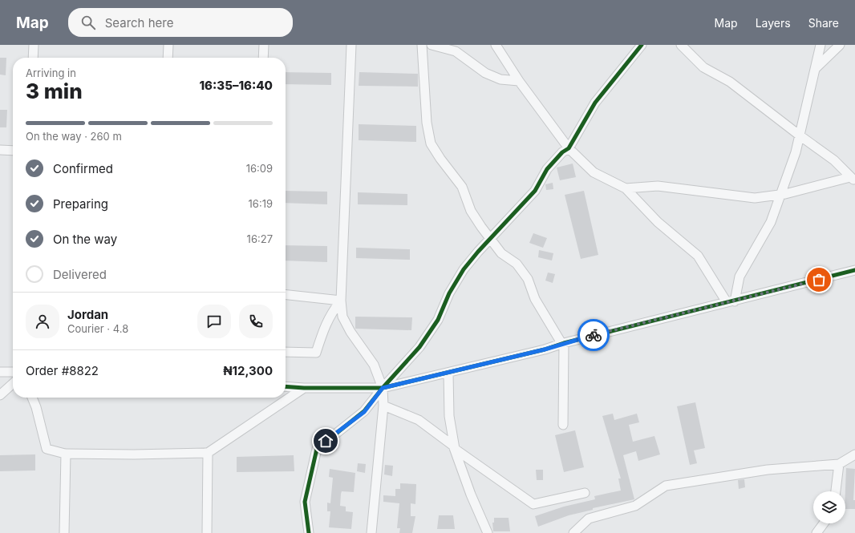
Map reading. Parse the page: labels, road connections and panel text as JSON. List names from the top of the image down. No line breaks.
{"page":{"header":"Map","search":"Search here","nav":["Map","Layers","Share"],"heading":["3 min","Arriving in","16:35–16:40"],"panel":["Jordan","Courier · 4.8","Order #8822","₦12,300"],"bar":"On the way · 260 m","list":[["Confirmed","16:09"],["Preparing","16:19"],["On the way","16:27"],"Delivered"]}}
